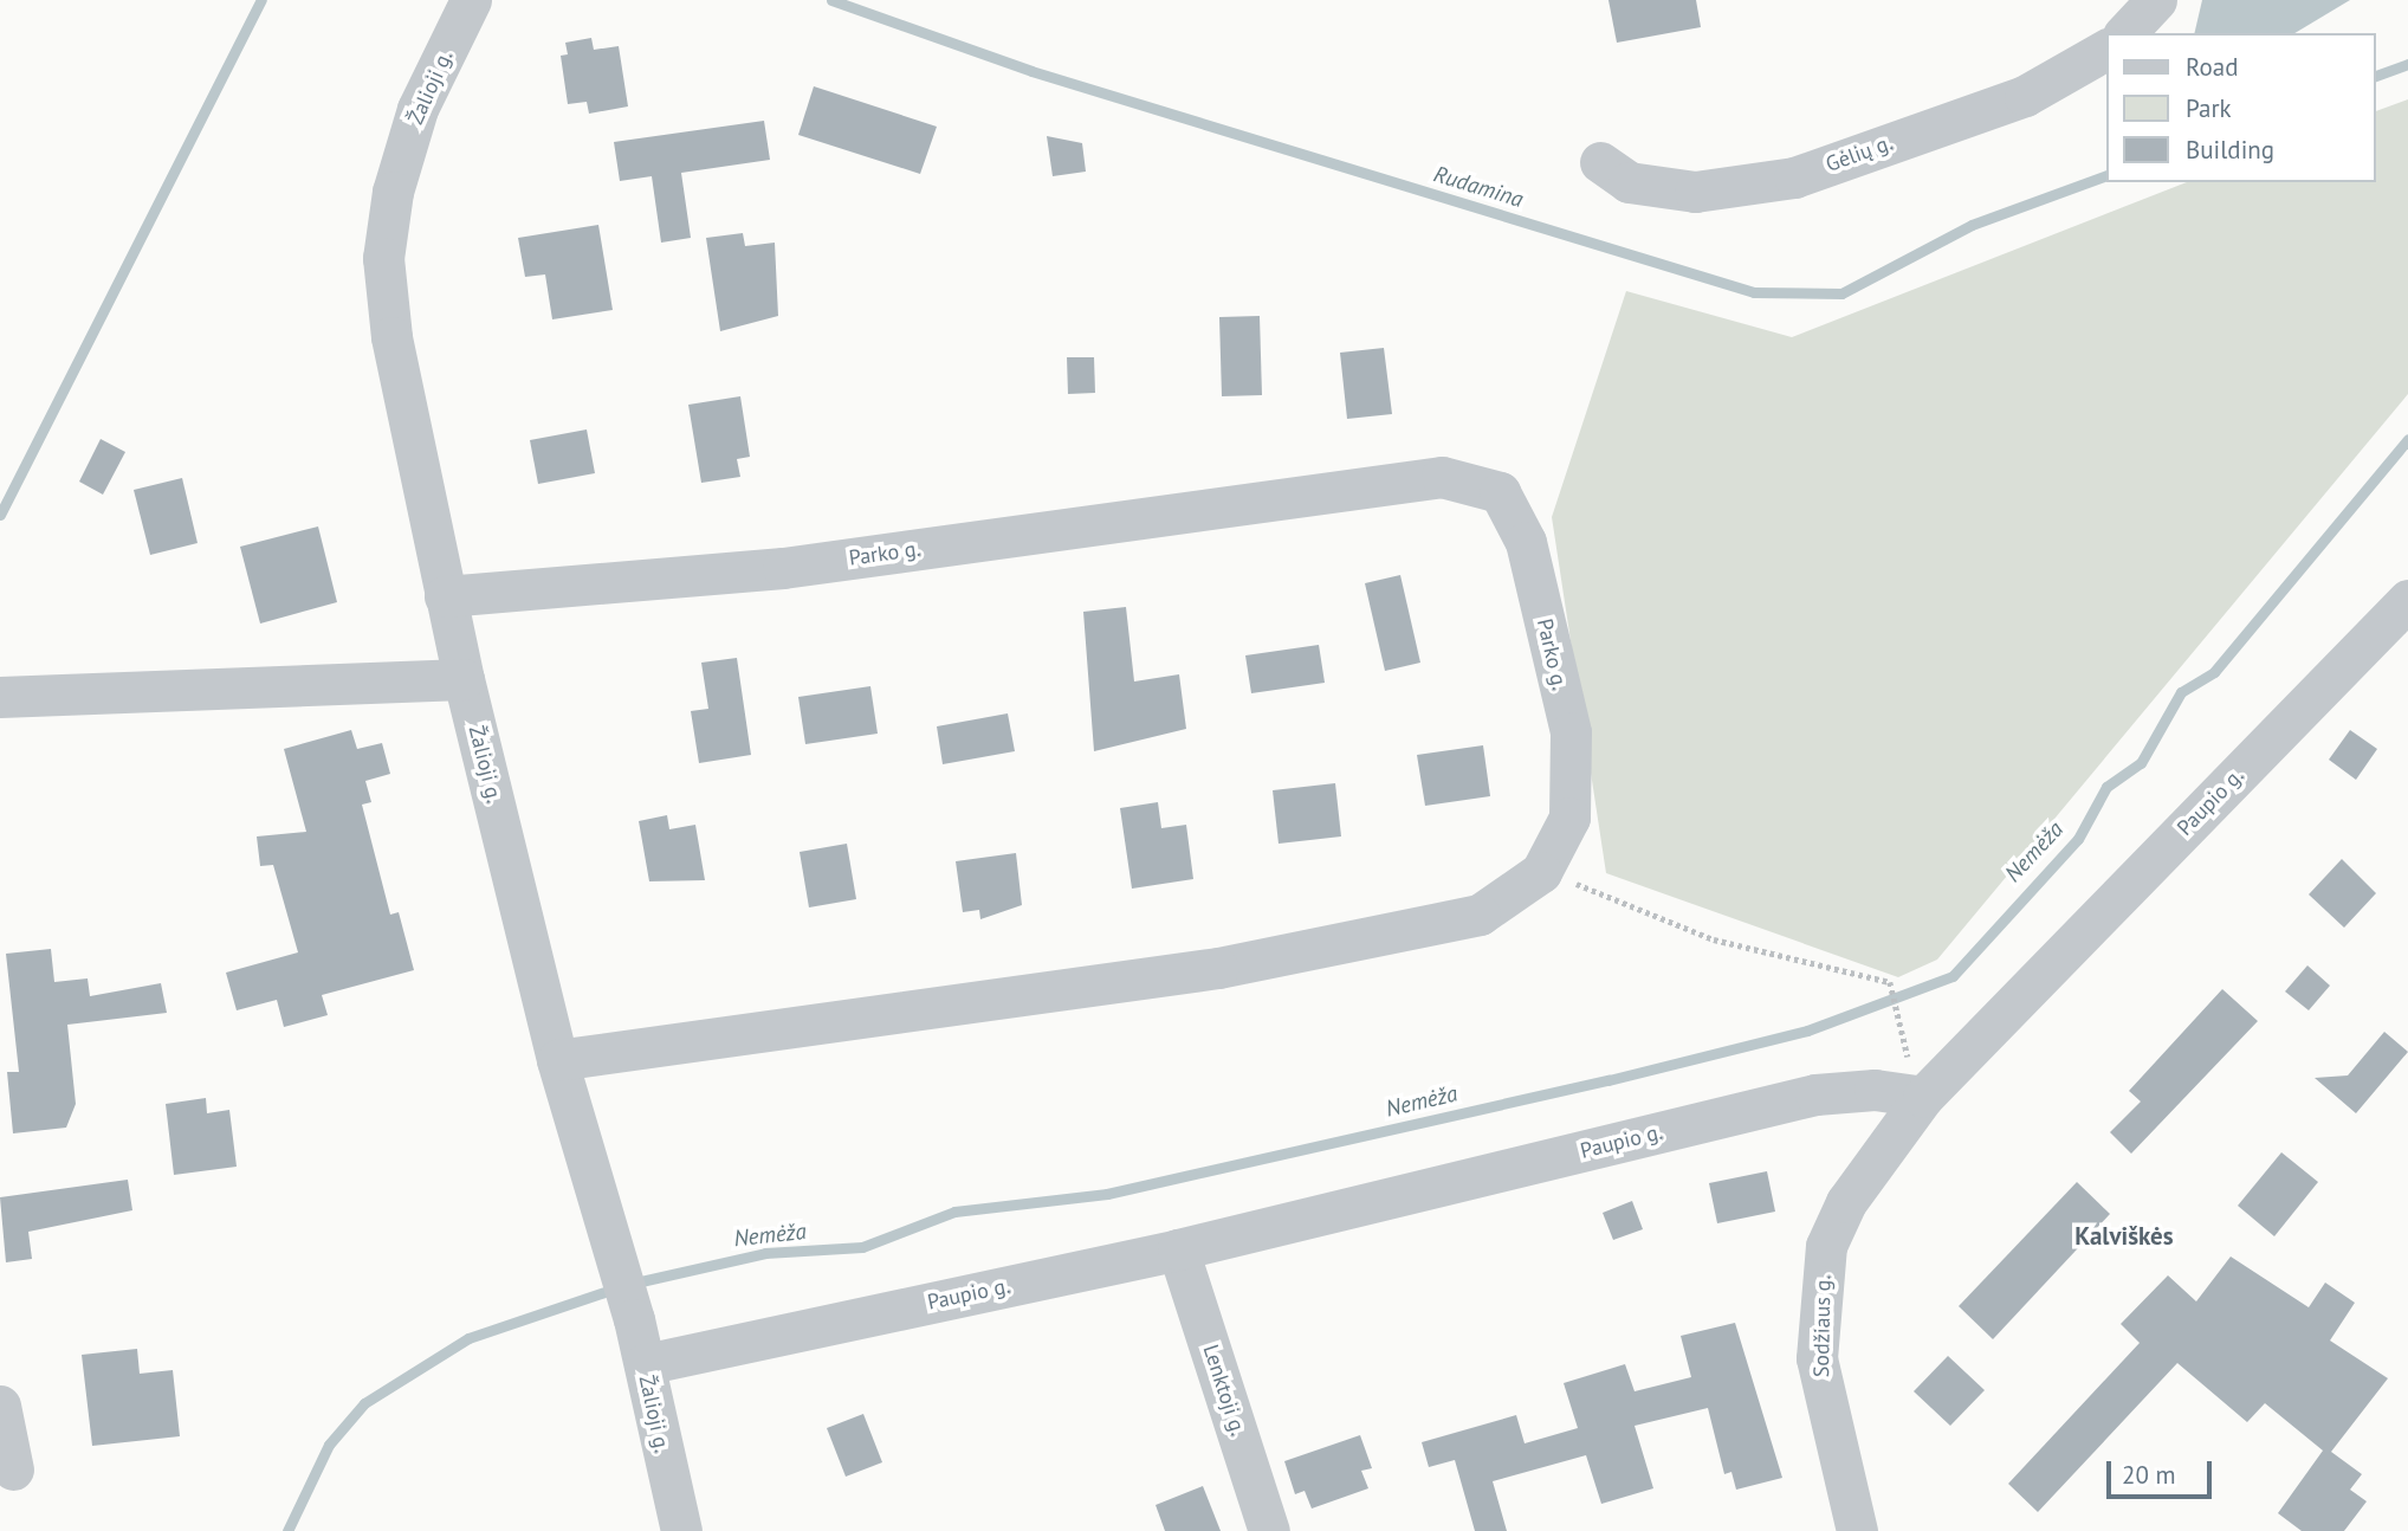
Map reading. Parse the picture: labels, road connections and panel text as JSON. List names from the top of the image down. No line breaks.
{"streets":{"street":["Žalioji g.","Gėlių g.","Parko g.","Paupio g.","Sodžiaus g.","Lenktoji g."]},"crossings":[["Žalioji g.","Parko g."],["Žalioji g.","Paupio g."],["Paupio g.","Sodžiaus g."],["Paupio g.","Lenktoji g."]],"districts":["Kalviškės"],"water":["Rudamina","Nemėža"],"legend":["Road","Park","Building"],"scale_bar":"20 m"}
